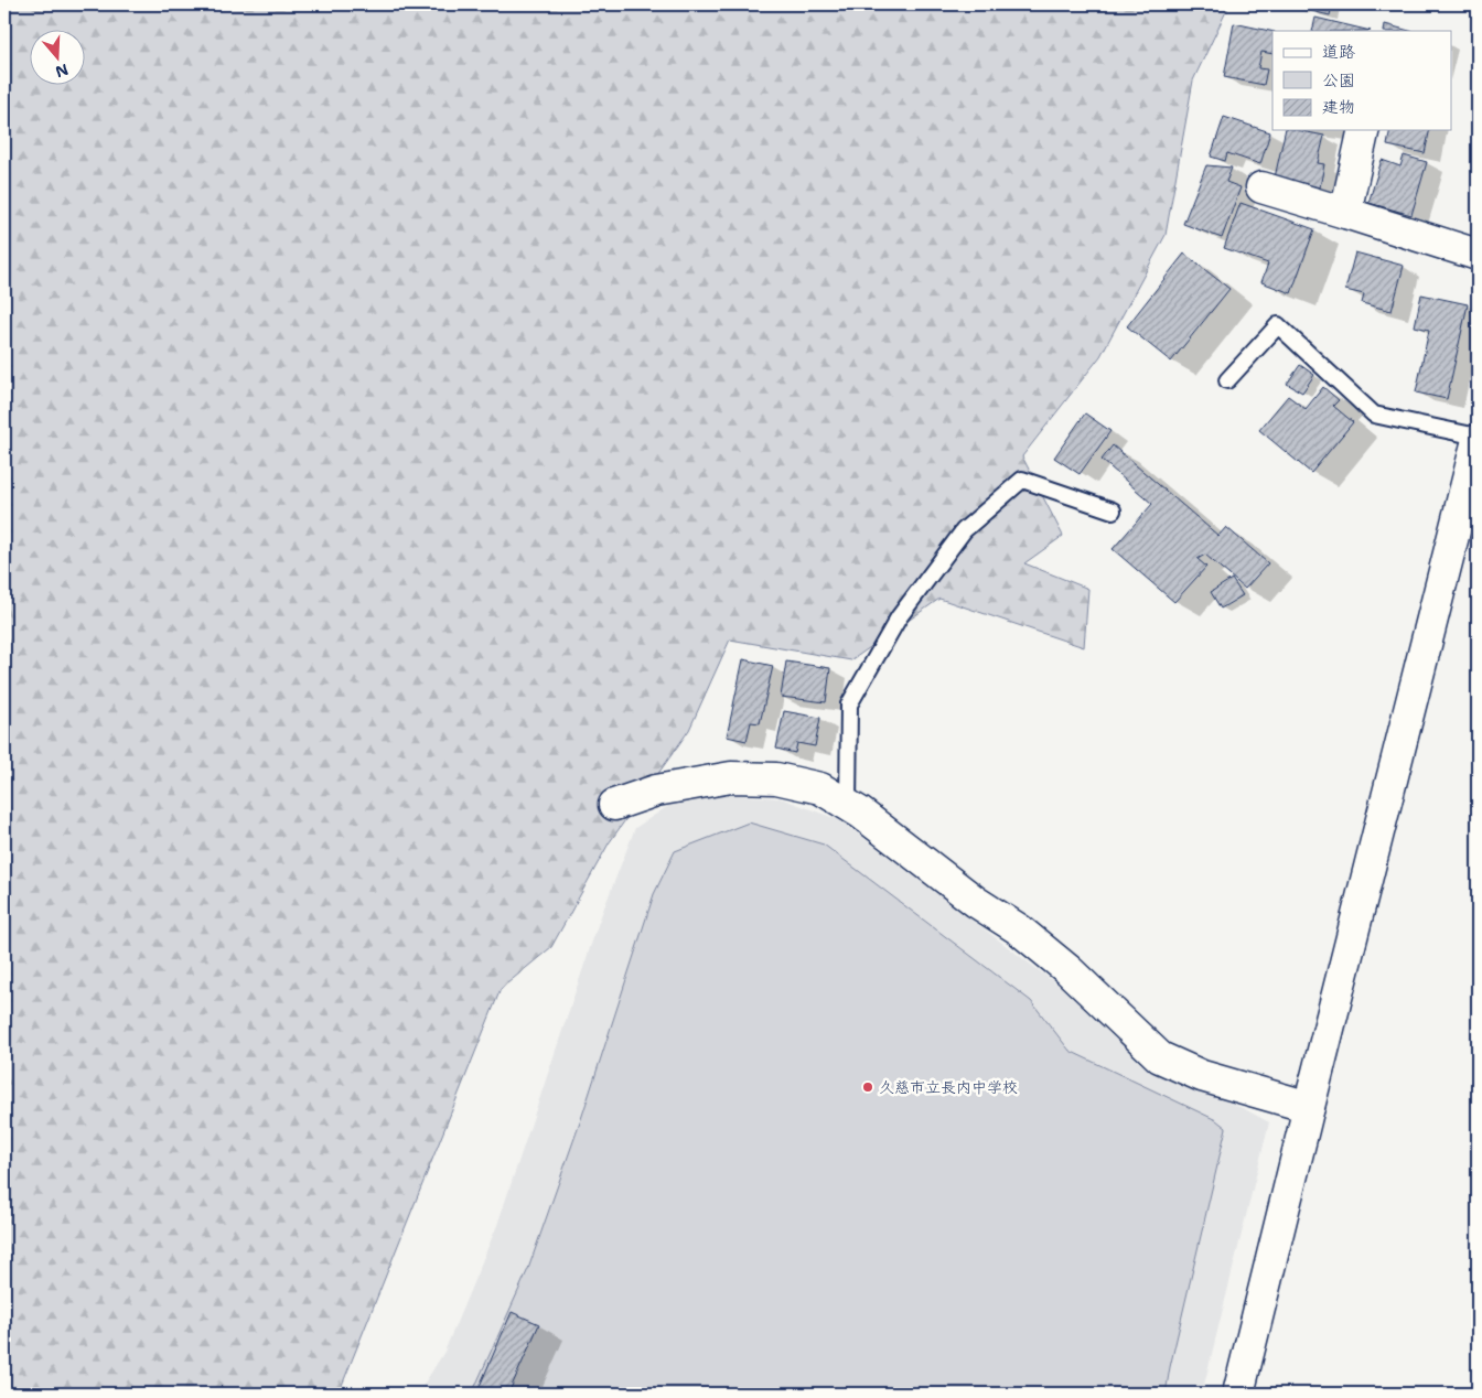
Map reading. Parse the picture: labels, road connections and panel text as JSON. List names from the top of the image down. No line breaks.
{"places":["久慈市立長内中学校"],"legend":["道路","公園","建物"],"north":"bottom"}
